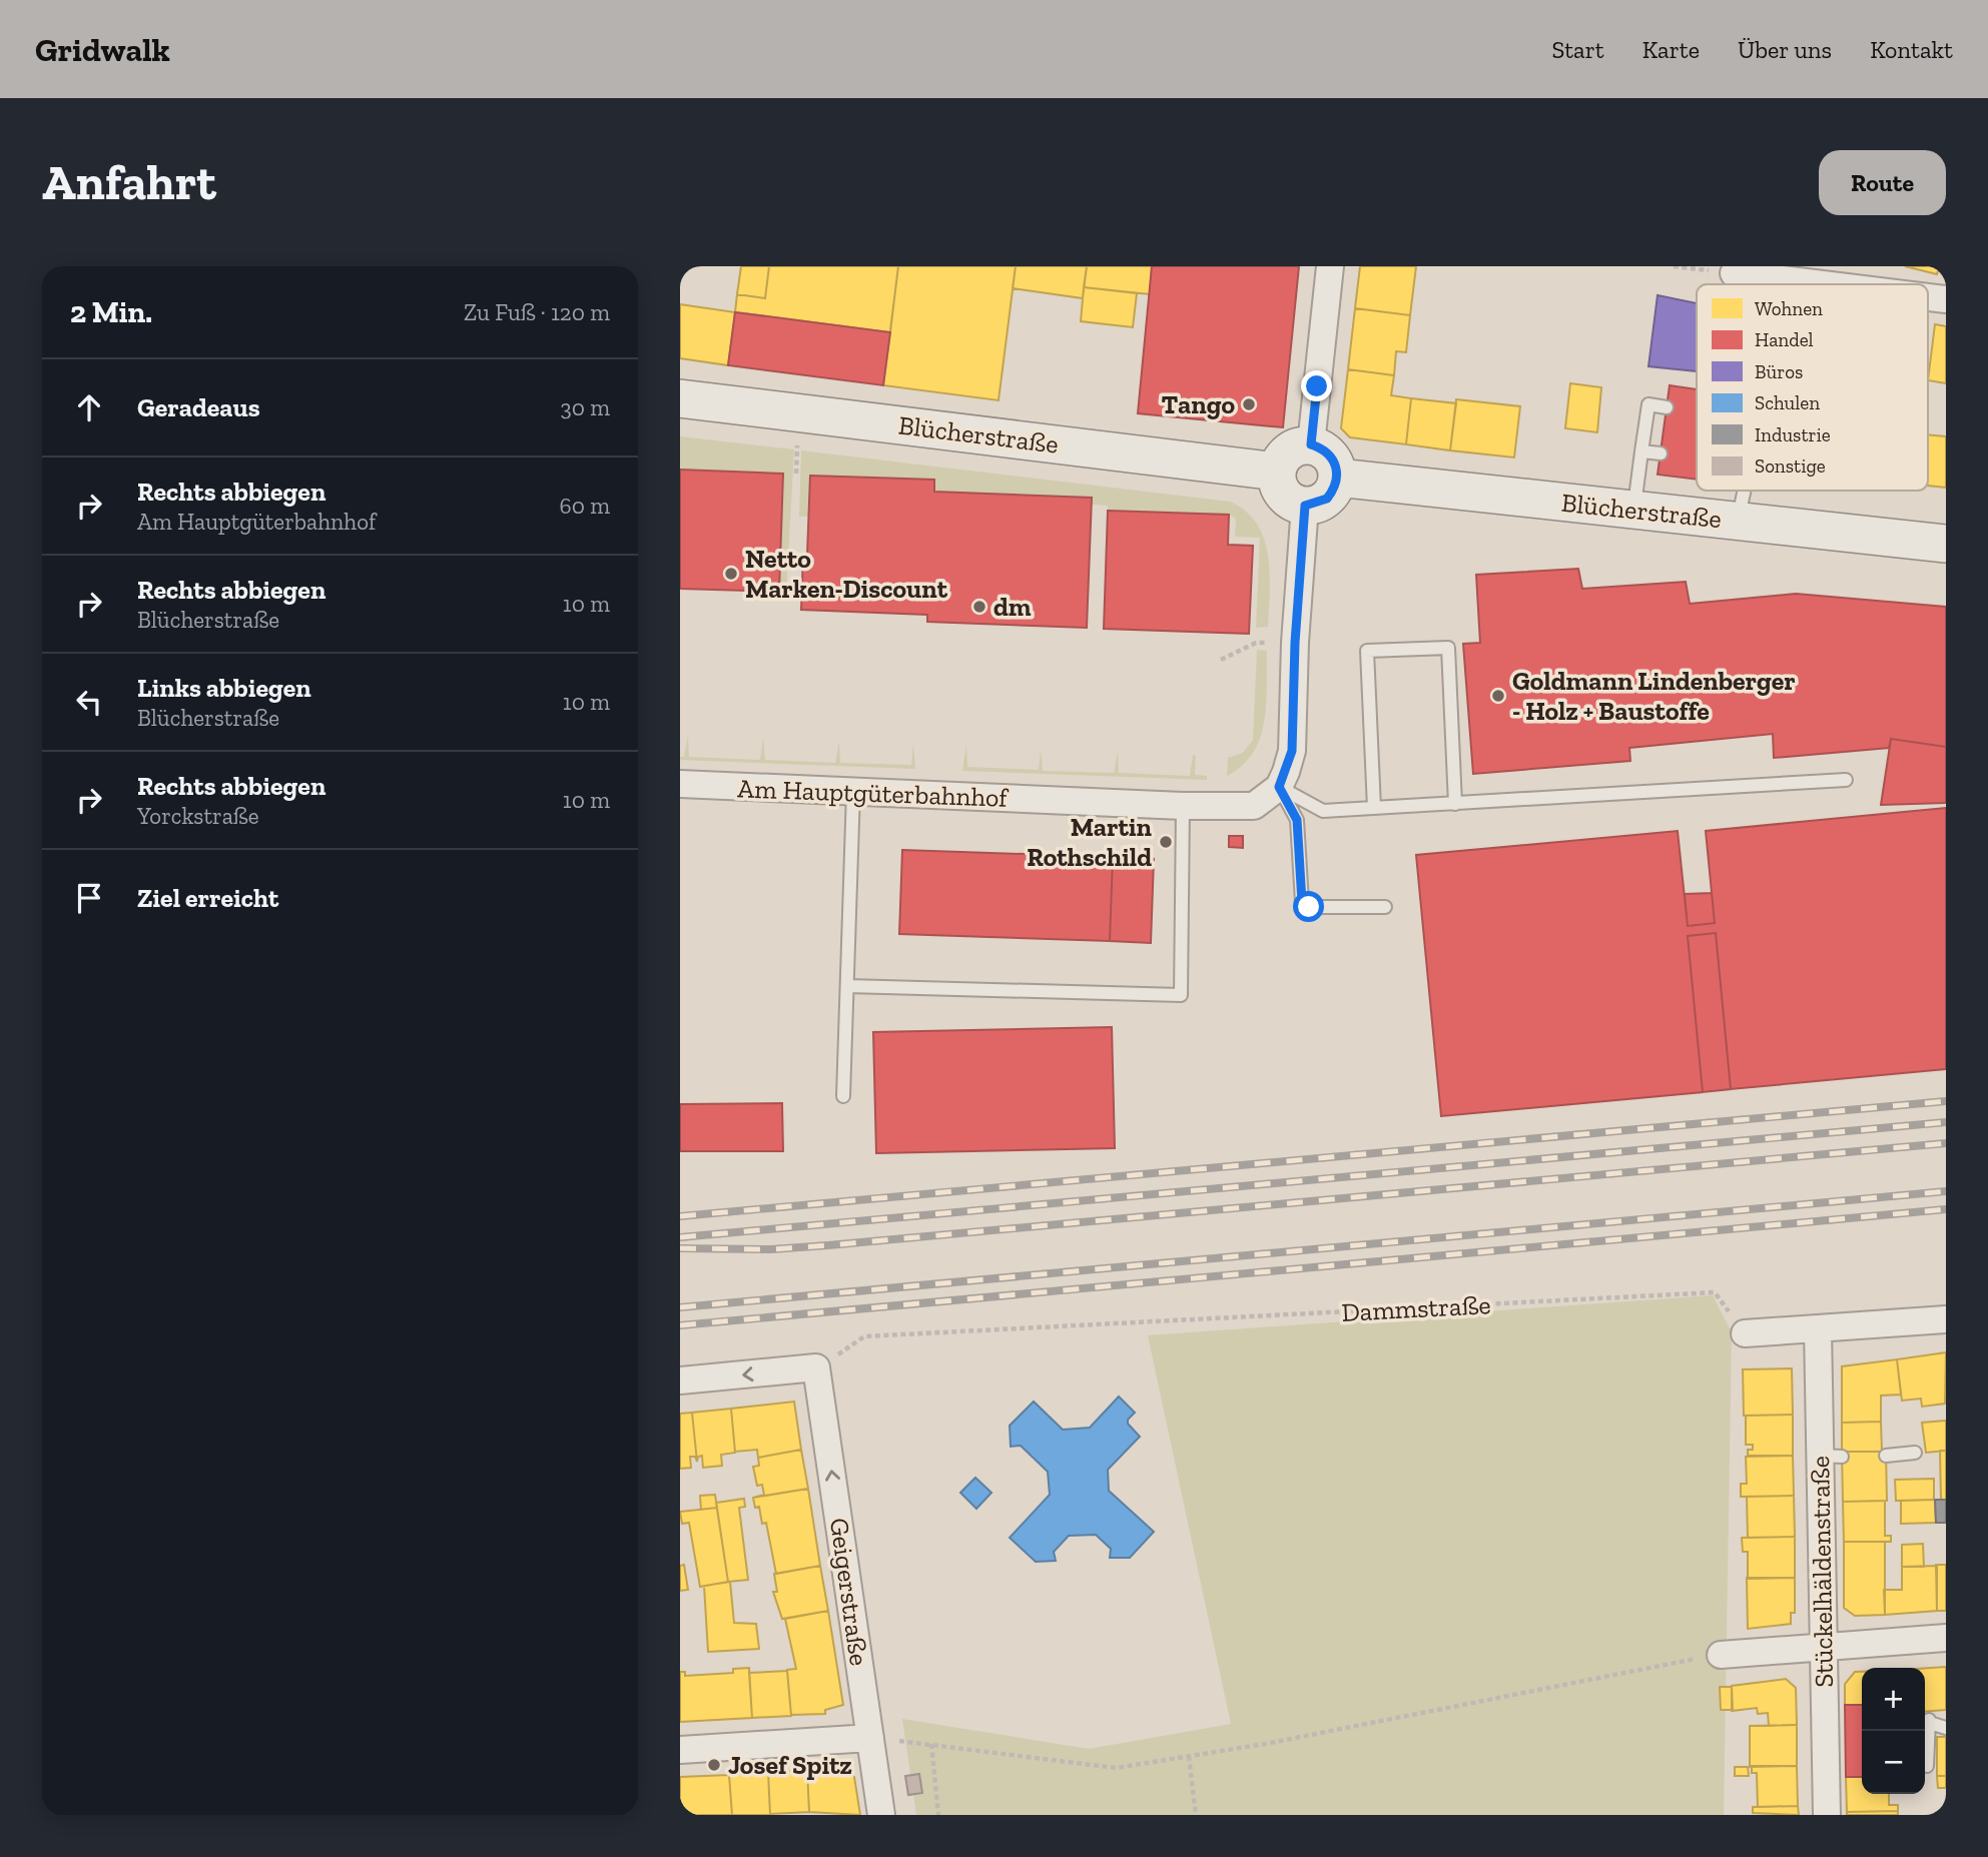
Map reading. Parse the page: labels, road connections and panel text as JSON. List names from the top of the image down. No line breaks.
{"streets":{"main road":["Blücherstraße"],"street":["Am Hauptgüterbahnhof","Stückelhäldenstraße","Geigerstraße"],"path":["Dammstraße"]},"places":["Tango","Netto Marken-Discount","dm","Goldmann Lindenberger - Holz + Baustoffe","Martin Rothschild","Josef Spitz"],"legend":["Wohnen","Handel","Büros","Schulen","Industrie","Sonstige"],"page":{"header":"Gridwalk","nav":["Start","Karte","Über uns","Kontakt"],"buttons":"Route","title":"Anfahrt","heading":["2 Min.","Zu Fuß · 120 m"],"list":[["Geradeaus","30 m"],["Rechts abbiegen","Am Hauptgüterbahnhof","60 m"],["Rechts abbiegen","Blücherstraße","10 m"],["Links abbiegen","Blücherstraße","10 m"],["Rechts abbiegen","Yorckstraße","10 m"],"Ziel erreicht"],"map_buttons":["+","−"]}}
